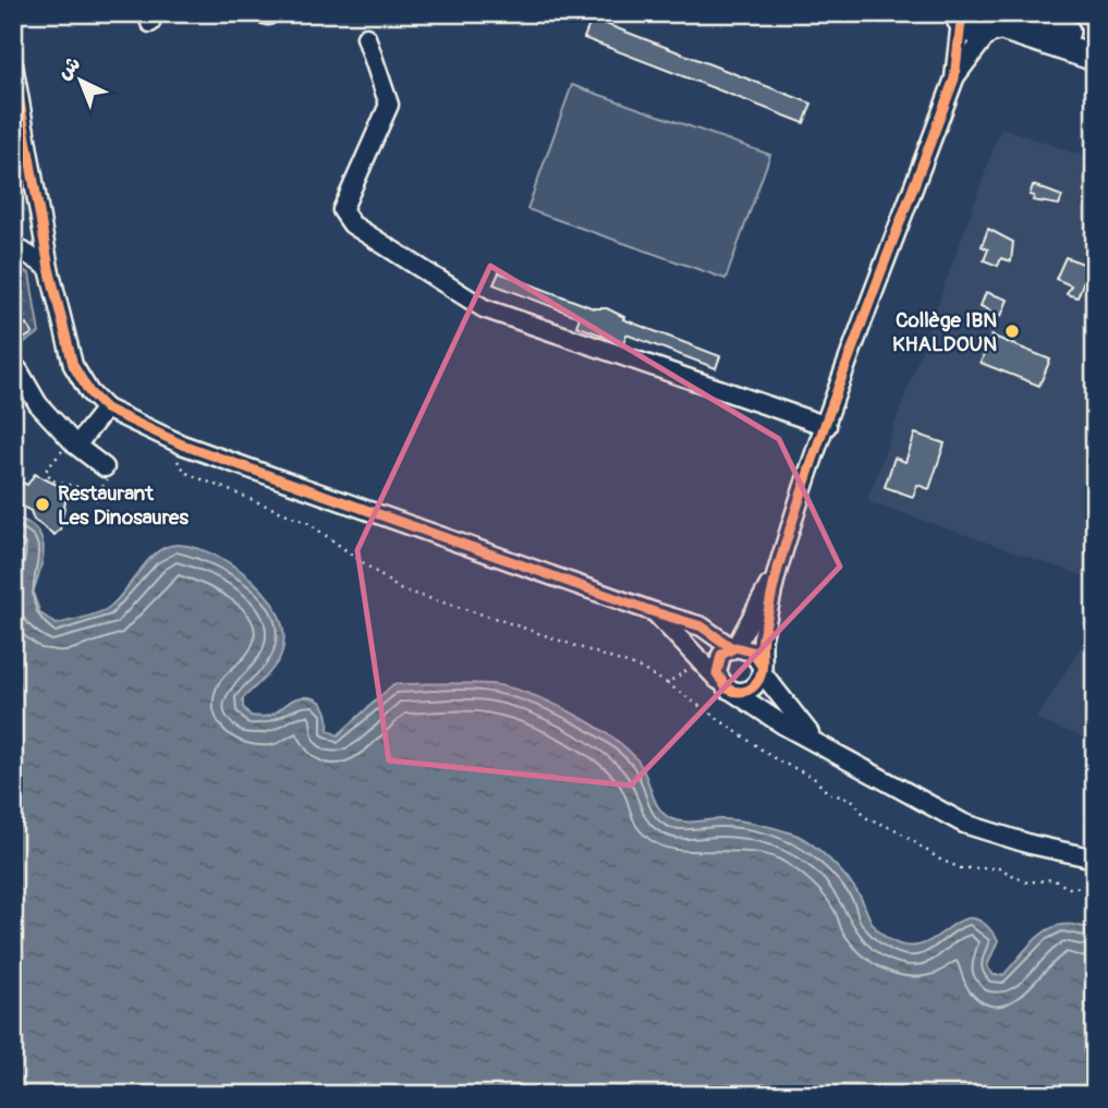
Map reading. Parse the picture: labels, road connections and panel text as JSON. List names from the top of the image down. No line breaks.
{"places":["Collège IBN KHALDOUN","Restaurant Les Dinosaures"],"north":"top left"}
